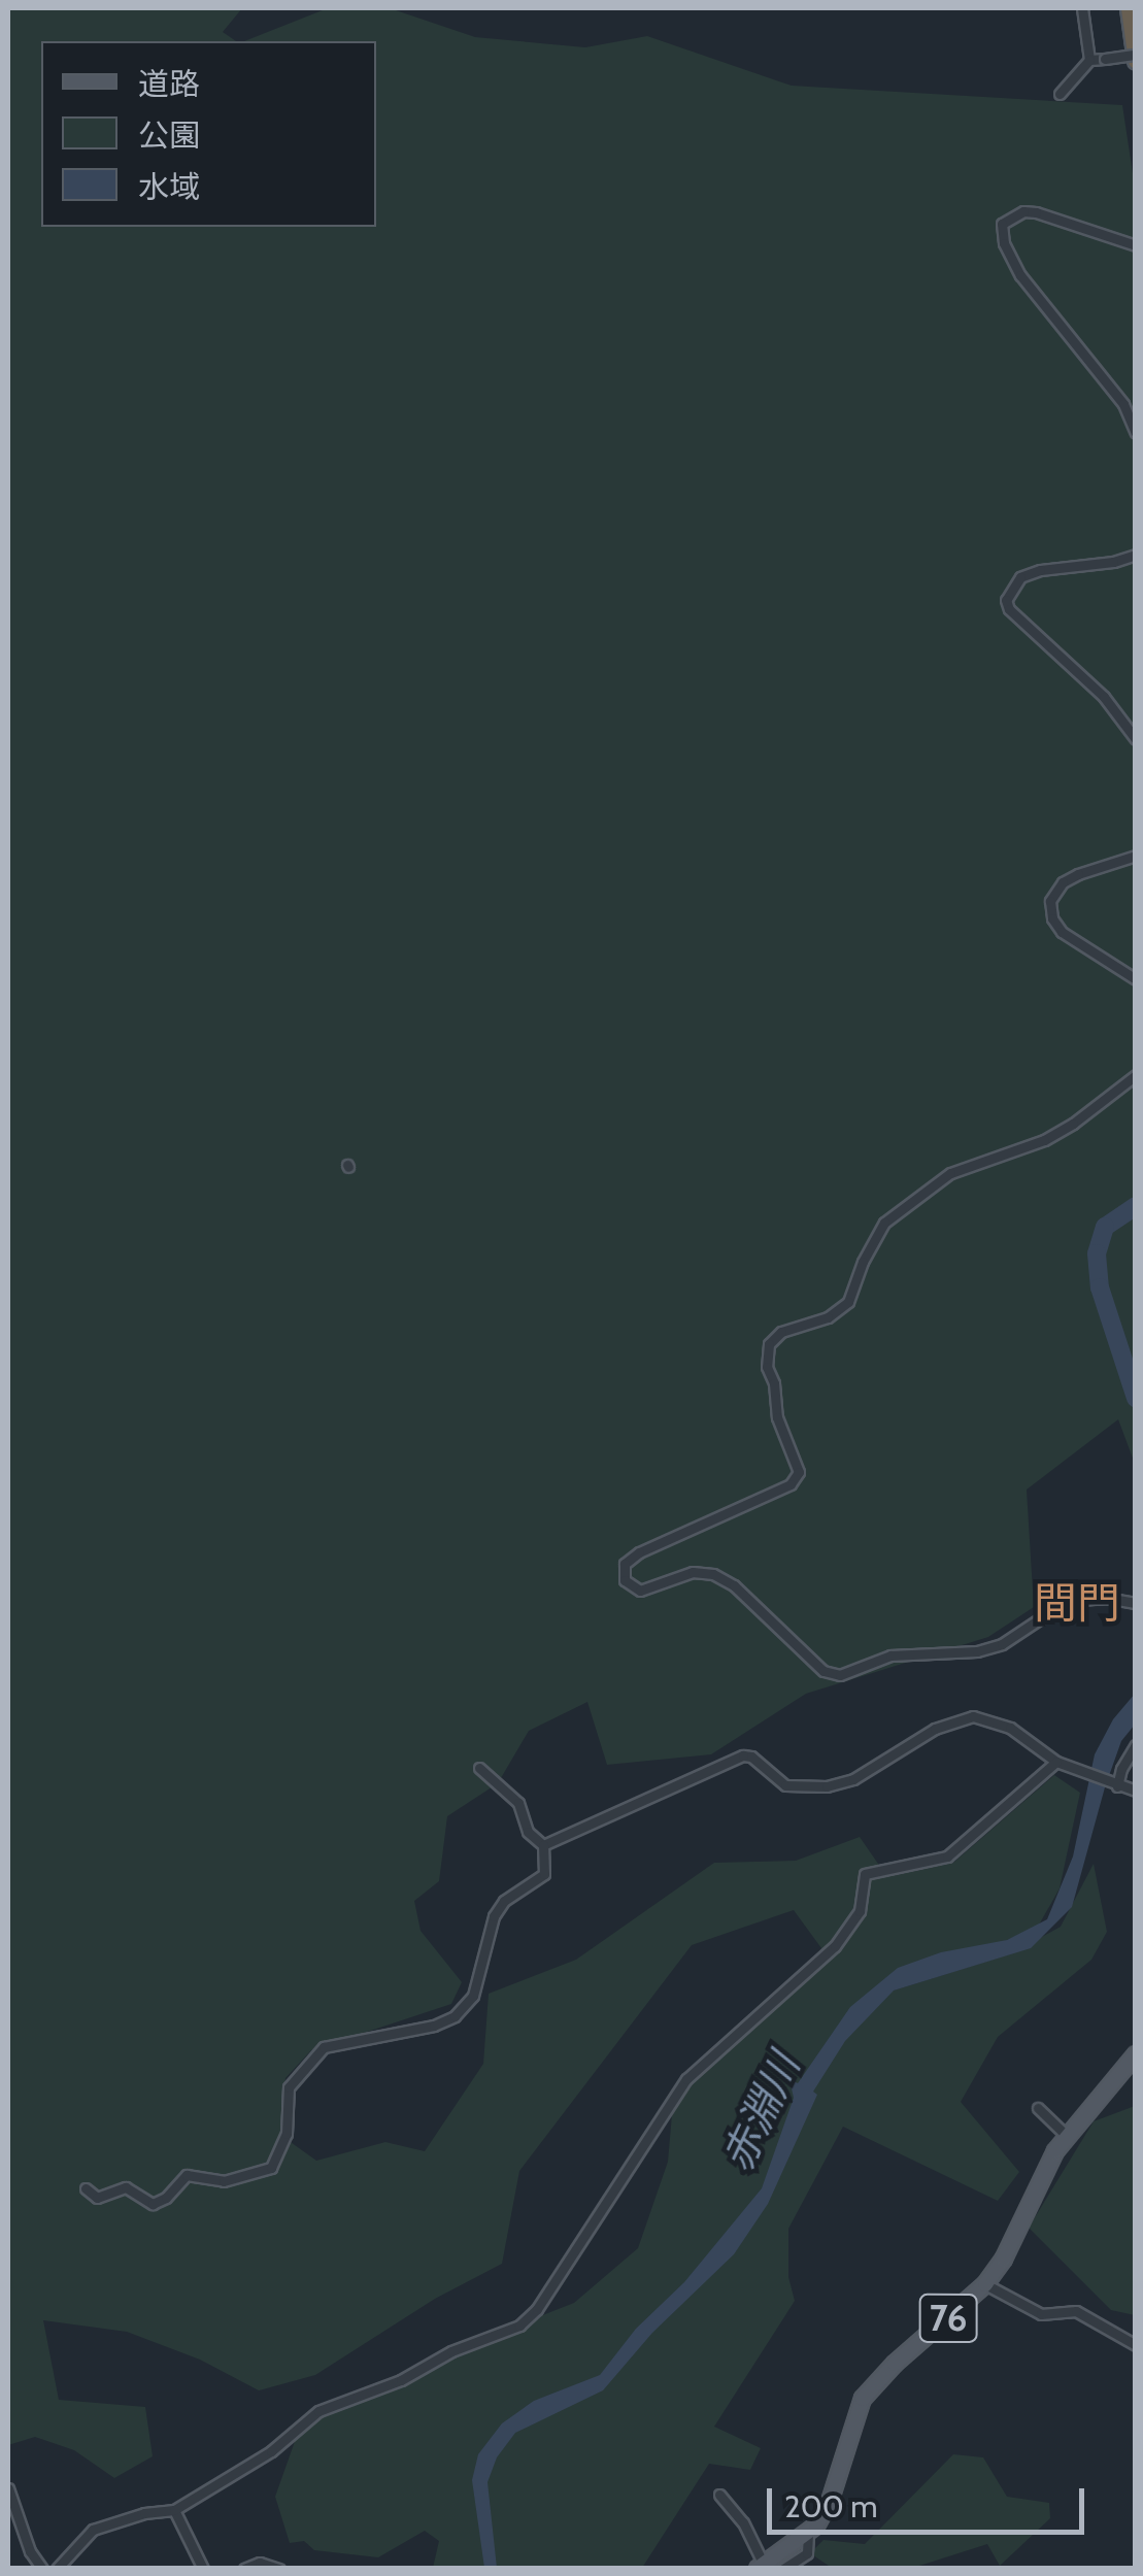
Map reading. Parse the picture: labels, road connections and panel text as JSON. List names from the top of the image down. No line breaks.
{"streets":{"main road":["76"]},"districts":["間門"],"water":["赤淵川"],"legend":["道路","公園","水域"],"scale_bar":"200 m"}
